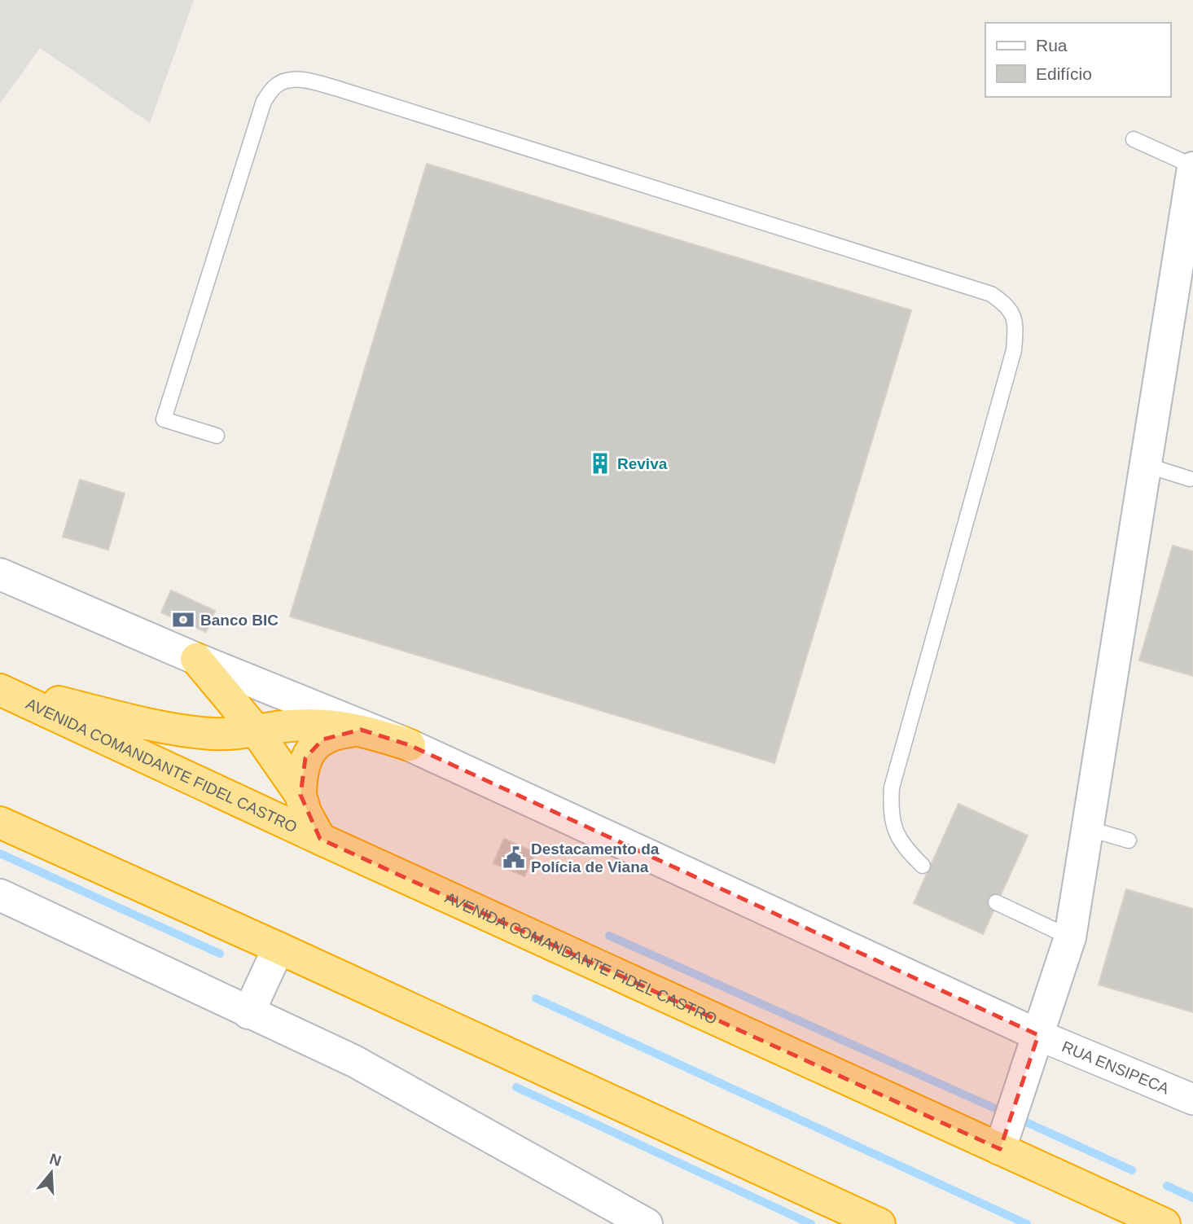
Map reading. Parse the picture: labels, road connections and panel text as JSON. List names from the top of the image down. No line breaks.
{"streets":{"highway":["AVENIDA COMANDANTE FIDEL CASTRO"],"street":["RUA ENSIPECA"]},"places":{"building":["Reviva"],"bank":["Banco BIC"],"public building":["Destacamento da Polícia de Viana"]},"legend":["Rua","Edifício"],"north":"top"}
